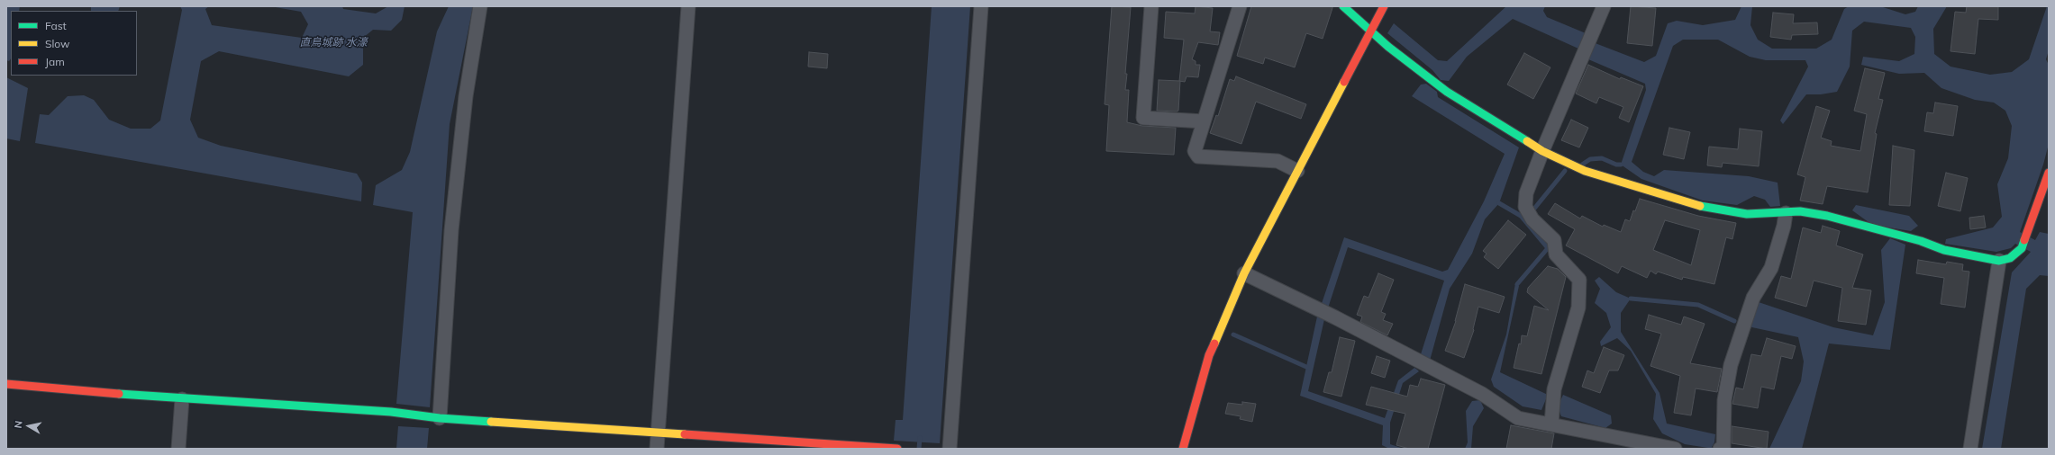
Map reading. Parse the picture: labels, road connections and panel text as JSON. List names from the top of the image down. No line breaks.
{"water":["直鳥城跡 水濠"],"legend":["Fast","Slow","Jam"],"north":"left"}
